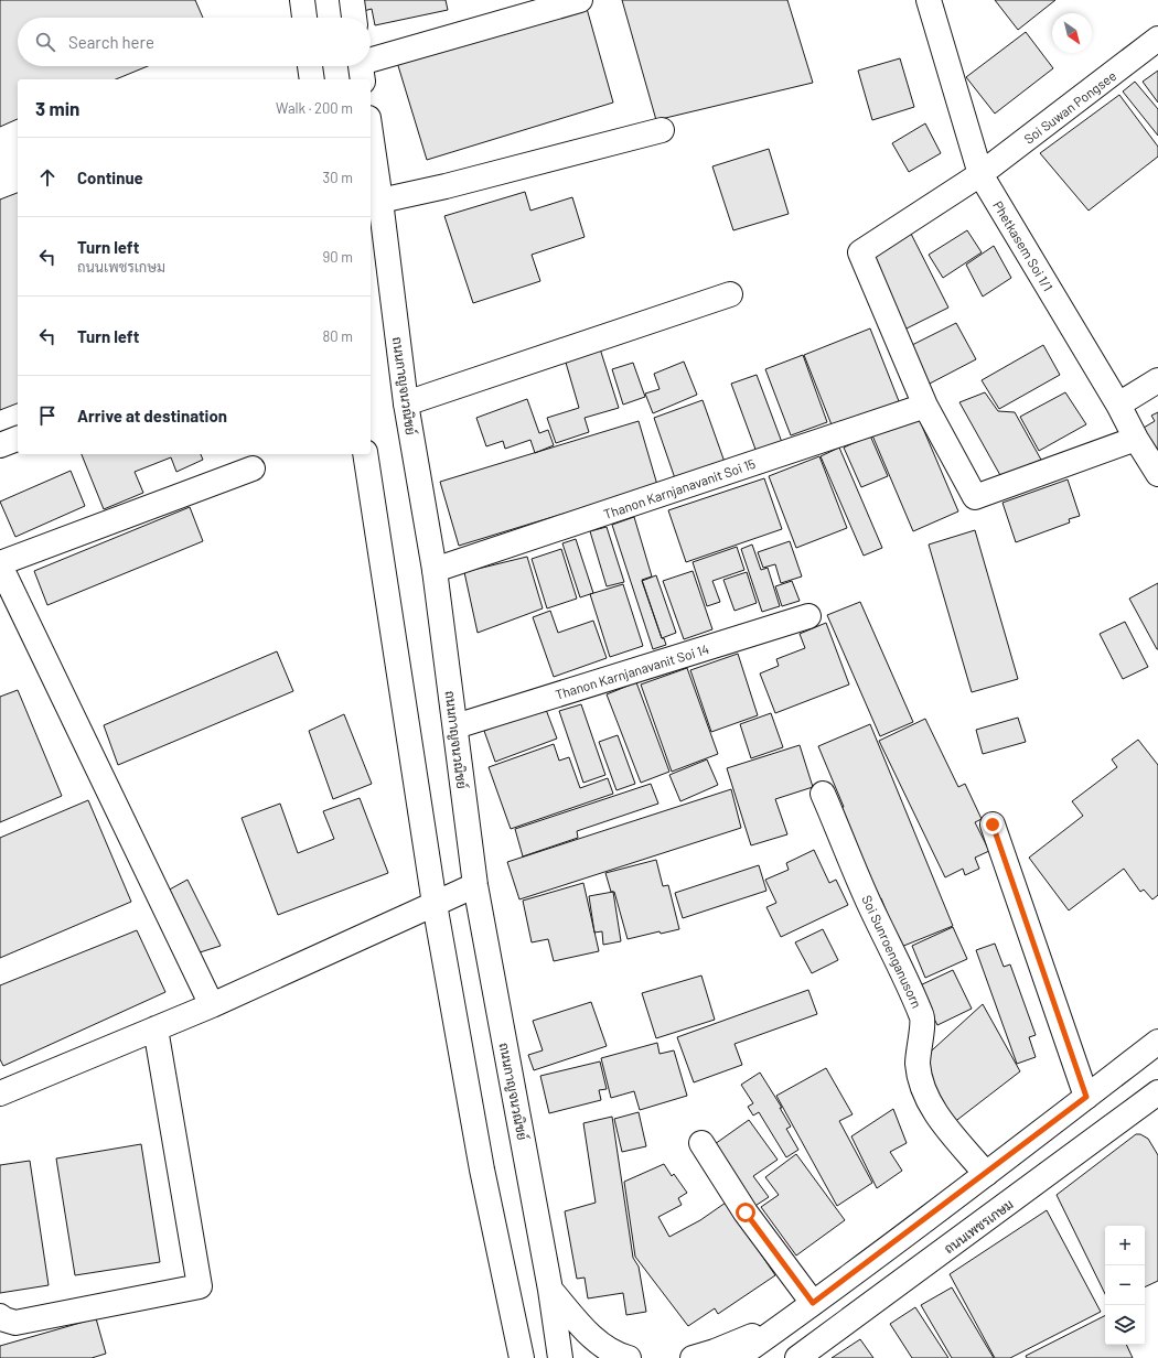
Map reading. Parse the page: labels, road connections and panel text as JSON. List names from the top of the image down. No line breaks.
{"streets":{"street":["Soi Suwan Pongsee","Phetkasem Soi 1/1","ถนนกาญจนวณิชย์","Thanon Karnjanavanit Soi 15","Thanon Karnjanavanit Soi 14","Soi Sunroenganusorn","ถนนเพชรเกษม"]},"crossings":[["Soi Suwan Pongsee","Phetkasem Soi 1/1"],["Soi Suwan Pongsee","Thanon Karnjanavanit Soi 15"],["ถนนกาญจนวณิชย์","Thanon Karnjanavanit Soi 15"],["ถนนกาญจนวณิชย์","Thanon Karnjanavanit Soi 14"]],"north":"bottom right","page":{"search":"Search here","heading":["3 min","Walk · 200 m"],"list":[["Continue","30 m"],["Turn left","ถนนเพชรเกษม","90 m"],["Turn left","80 m"],"Arrive at destination"],"map_buttons":["+","−"]}}
